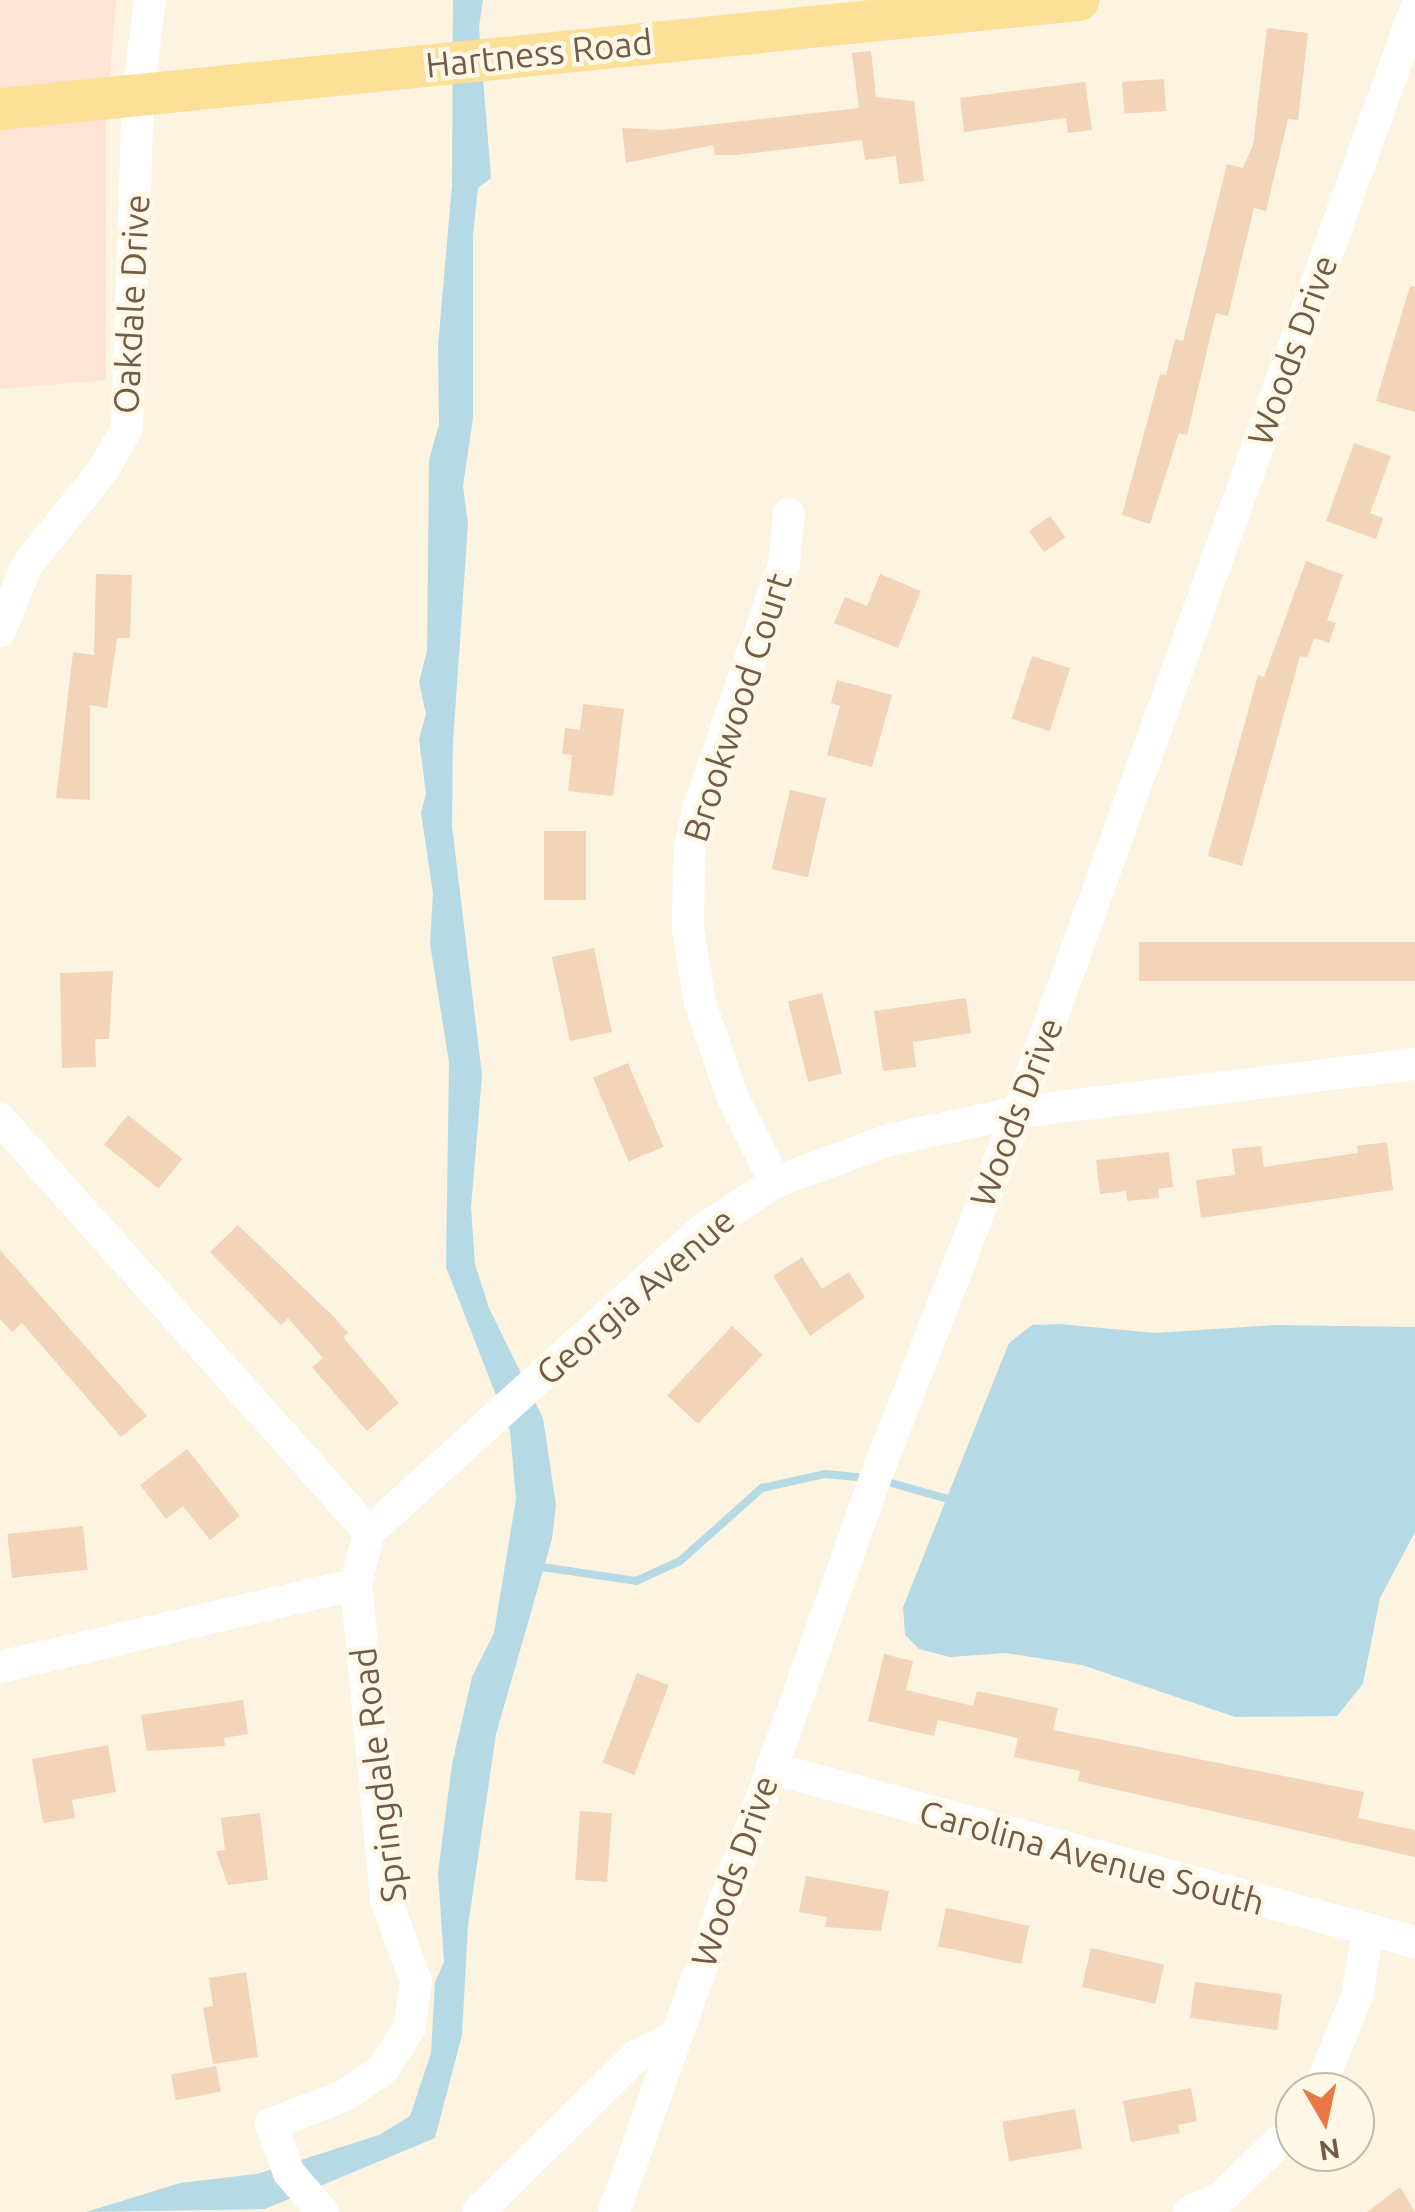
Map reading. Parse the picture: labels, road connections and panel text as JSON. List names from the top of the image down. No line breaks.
{"streets":{"main road":["Hartness Road"],"street":["Oakdale Drive","Woods Drive","Brookwood Court","Georgia Avenue","Springdale Road","Carolina Avenue South"]},"crossings":[["Hartness Road","Oakdale Drive"],["Woods Drive","Georgia Avenue"],["Woods Drive","Carolina Avenue South"],["Brookwood Court","Georgia Avenue"]],"north":"bottom"}
